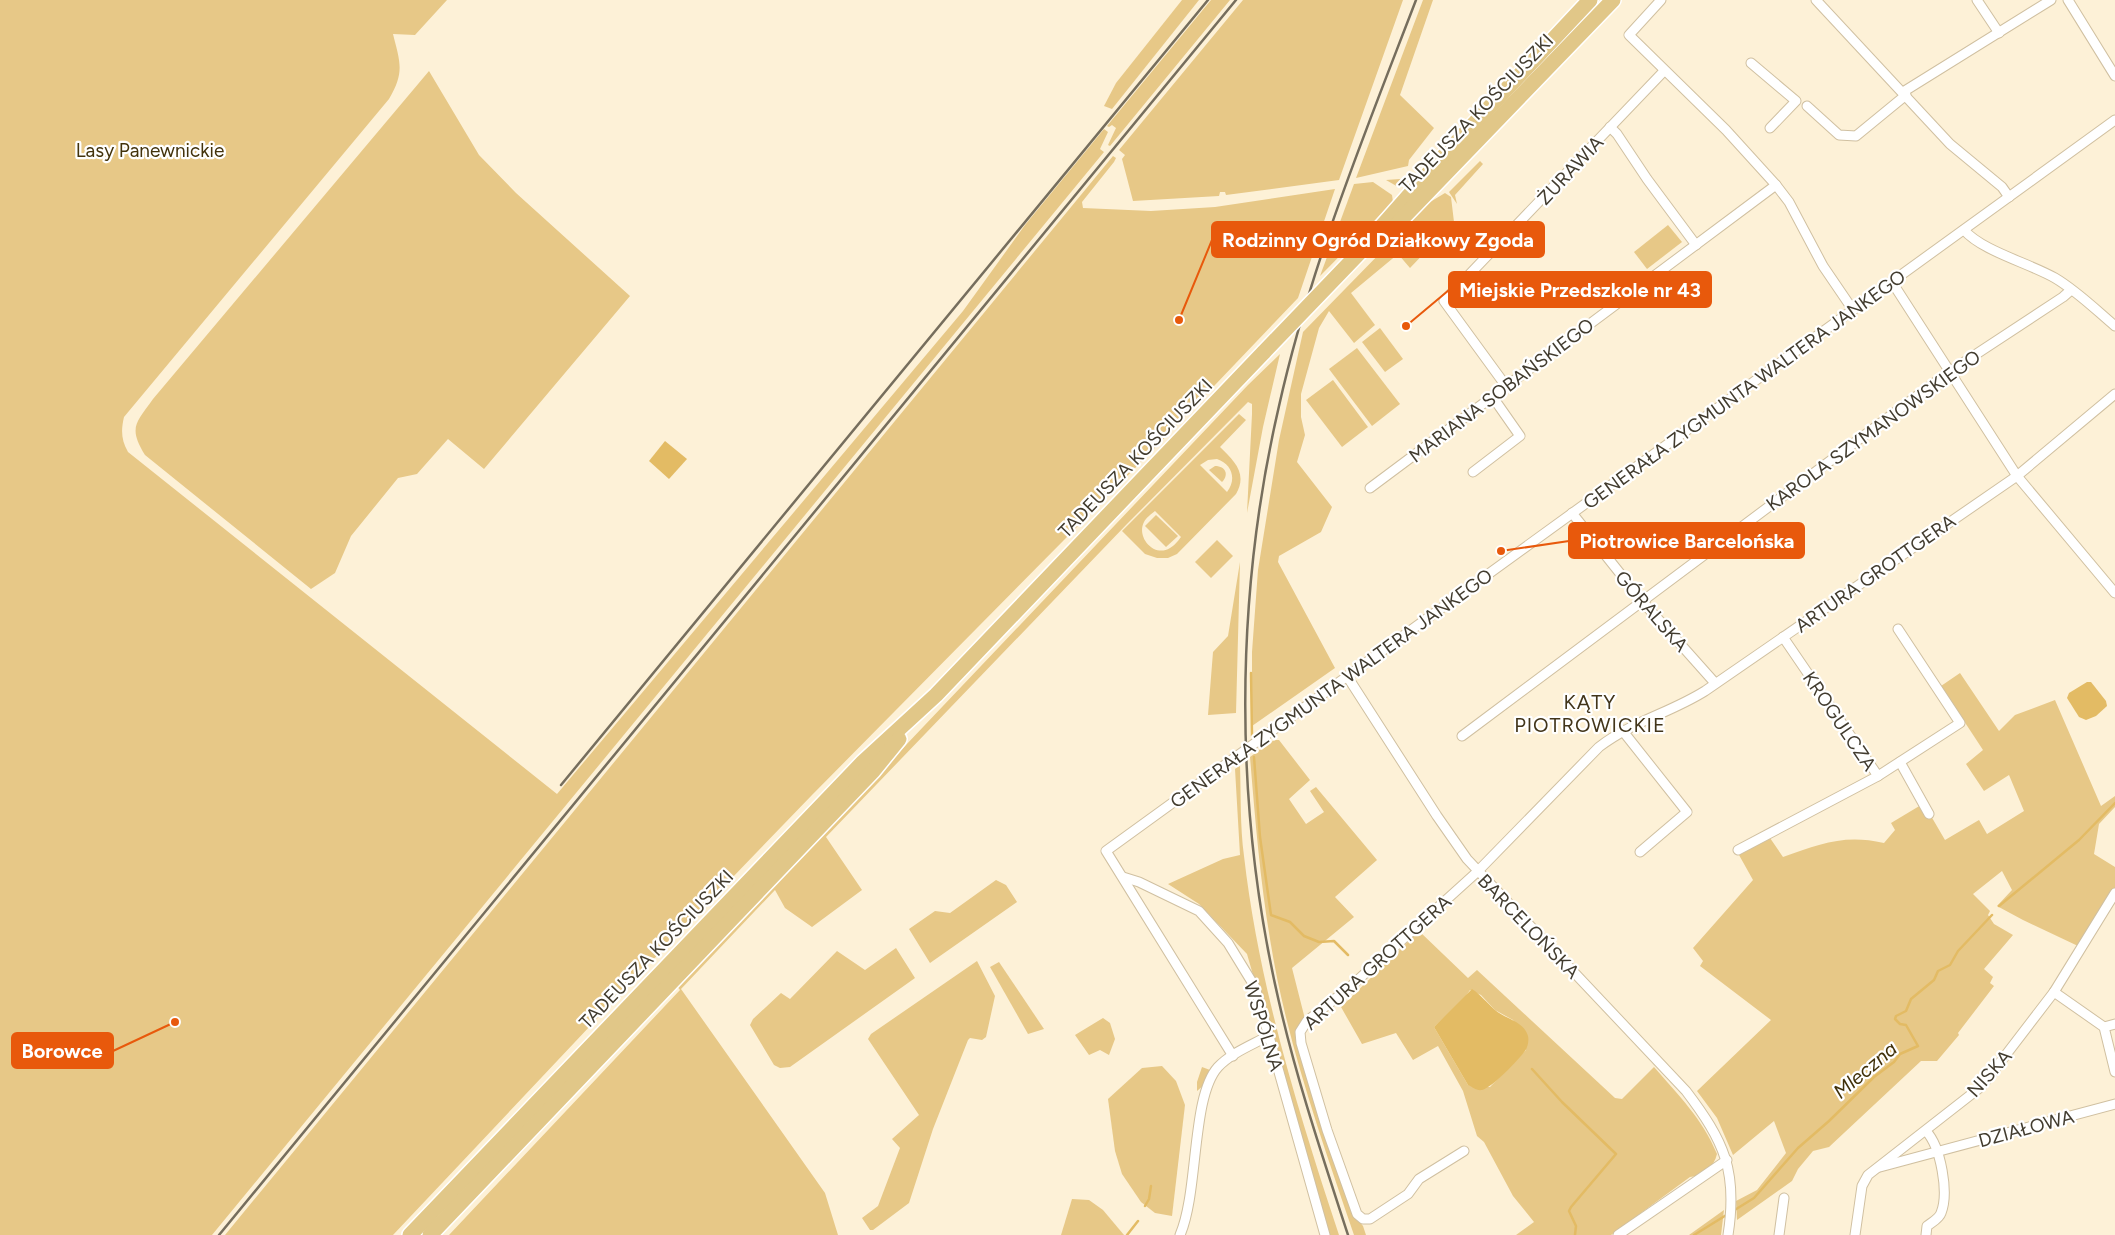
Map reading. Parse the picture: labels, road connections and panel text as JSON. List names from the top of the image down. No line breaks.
{"streets":{"main road":["TADEUSZA KOŚCIUSZKI"],"street":["ŻURAWIA","GENERAŁA ZYGMUNTA WALTERA JANKEGO","MARIANA SOBAŃSKIEGO","KAROLA SZYMANOWSKIEGO","ARTURA GROTTGERA","GÓRALSKA","KROGULCZA","BARCELOŃSKA","WSPÓLNA","NISKA","DZIAŁOWA"]},"crossings":[["ŻURAWIA","MARIANA SOBAŃSKIEGO"],["GENERAŁA ZYGMUNTA WALTERA JANKEGO","GÓRALSKA"],["GENERAŁA ZYGMUNTA WALTERA JANKEGO","BARCELOŃSKA"],["GENERAŁA ZYGMUNTA WALTERA JANKEGO","WSPÓLNA"],["KAROLA SZYMANOWSKIEGO","GÓRALSKA"],["ARTURA GROTTGERA","GÓRALSKA"],["ARTURA GROTTGERA","KROGULCZA"],["ARTURA GROTTGERA","BARCELOŃSKA"],["NISKA","DZIAŁOWA"]],"districts":["KĄTY PIOTROWICKIE"],"water":["Mleczna"],"parks":["Lasy Panewnickie"],"places":["Rodzinny Ogród Działkowy Zgoda","Miejskie Przedszkole nr 43","Piotrowice Barcelońska","Borowce"]}
